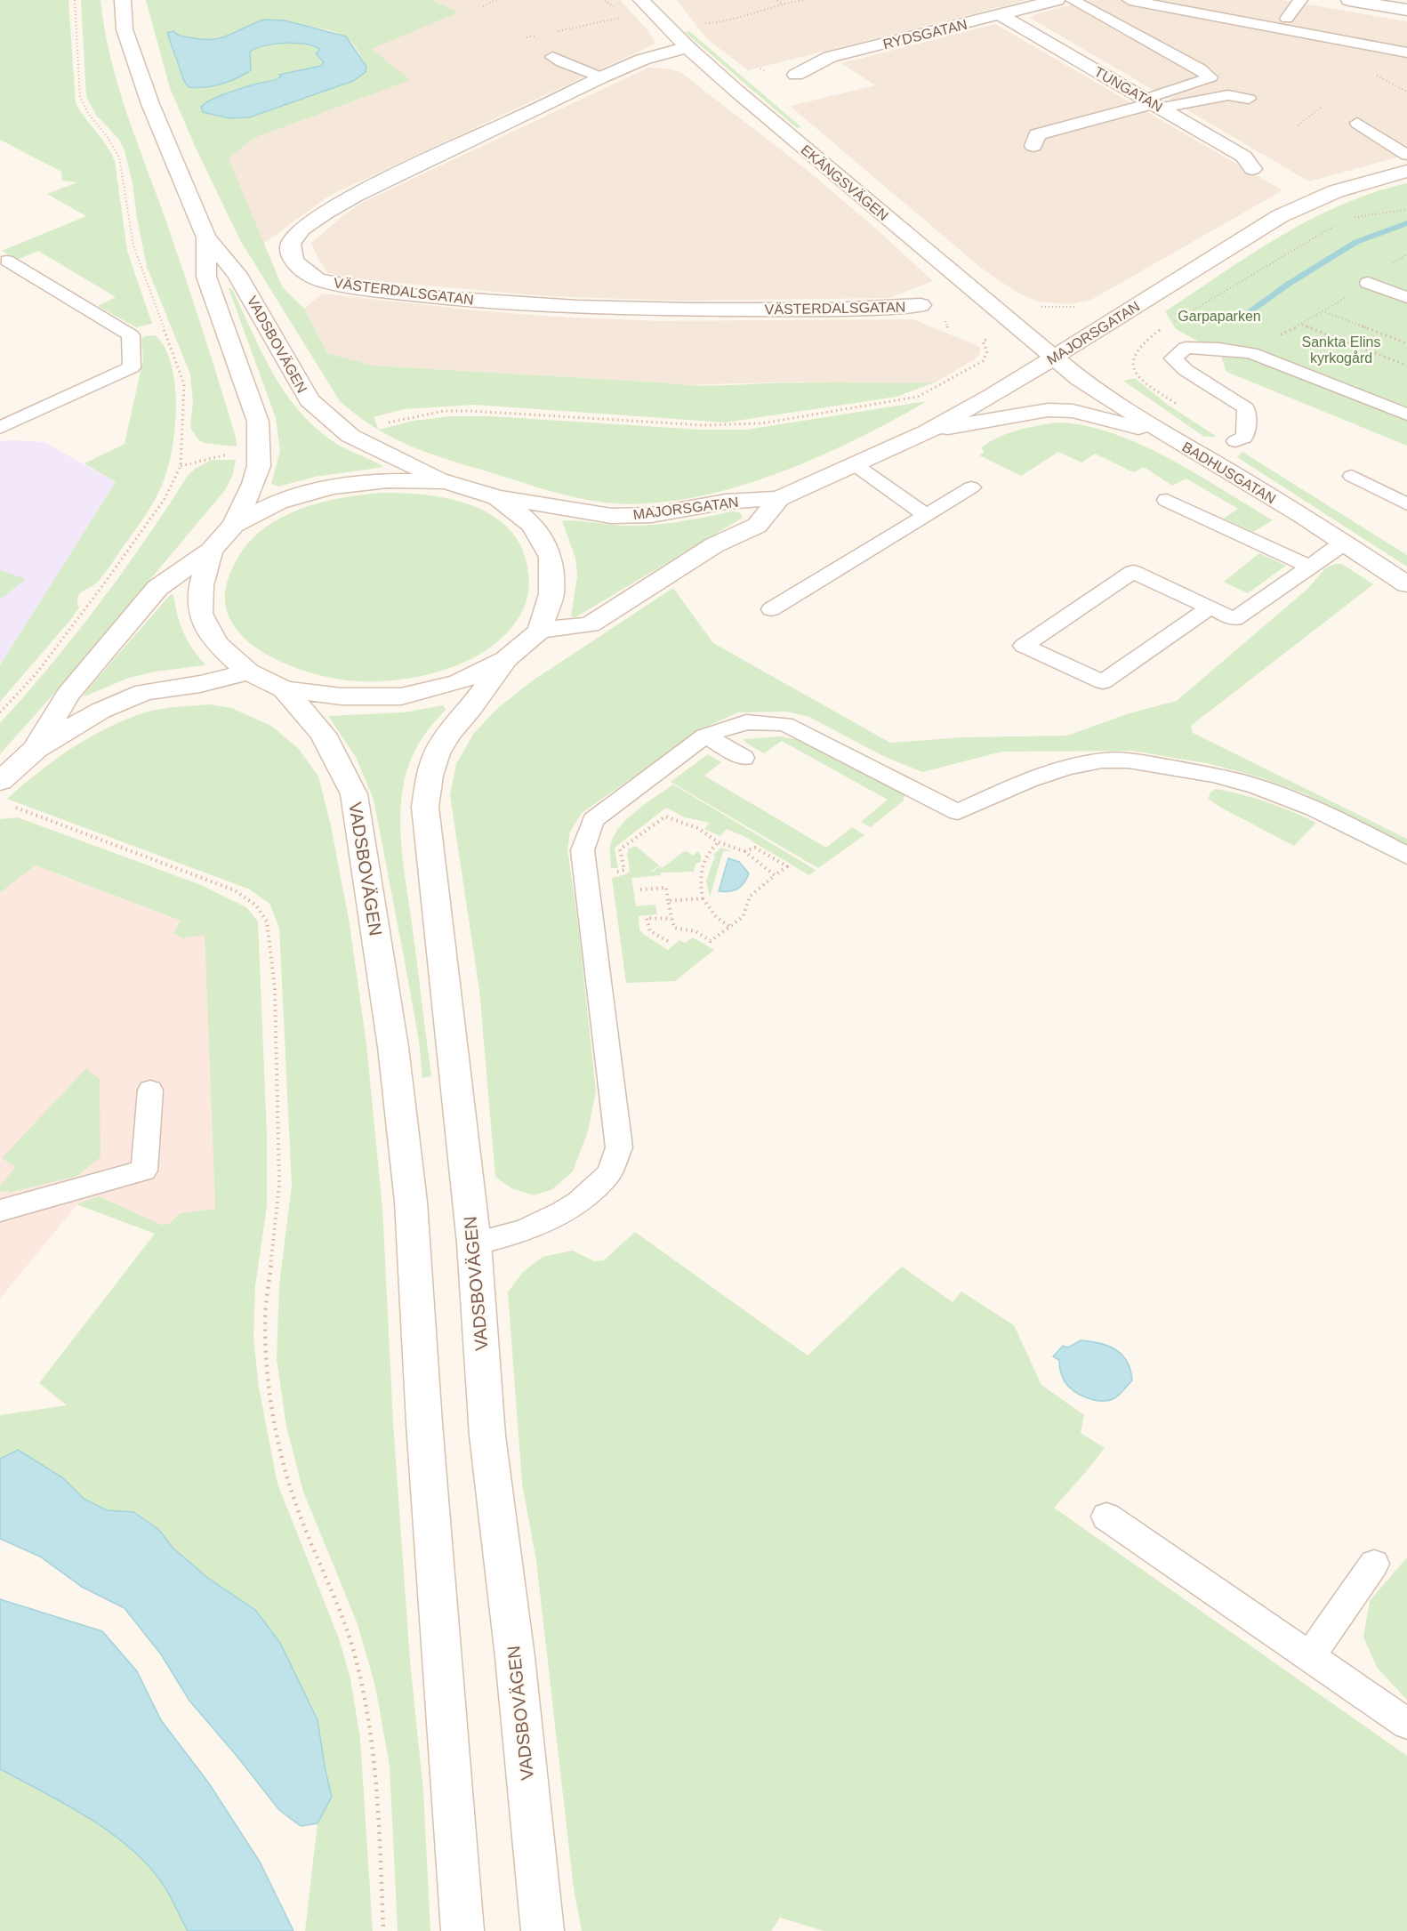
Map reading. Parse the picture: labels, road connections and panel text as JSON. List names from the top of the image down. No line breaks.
{"streets":{"main road":["RYDSGATAN","TUNGATAN","EKÄNGSVÄGEN","VÄSTERDALSGATAN","MAJORSGATAN","VADSBOVÄGEN","BADHUSGATAN"]},"crossings":[["RYDSGATAN","TUNGATAN"],["EKÄNGSVÄGEN","VÄSTERDALSGATAN"],["EKÄNGSVÄGEN","MAJORSGATAN"],["EKÄNGSVÄGEN","BADHUSGATAN"],["MAJORSGATAN","BADHUSGATAN"]],"parks":["Garpaparken","Sankta Elins kyrkogård"]}
